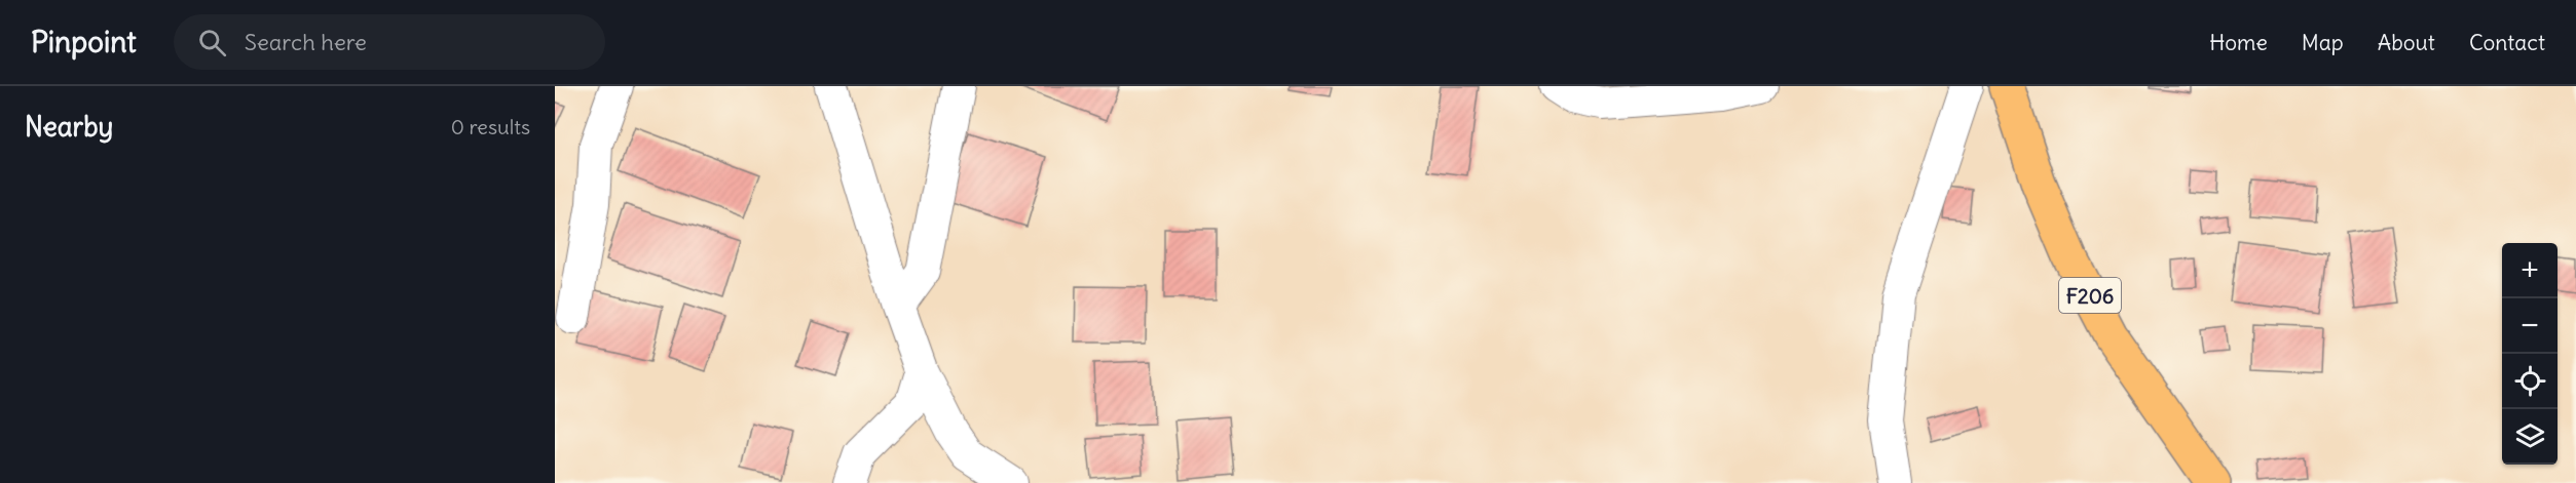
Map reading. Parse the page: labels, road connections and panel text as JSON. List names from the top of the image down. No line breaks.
{"streets":{"main road":["F206"]},"page":{"header":"Pinpoint","search":"Search here","nav":["Home","Map","About","Contact"],"heading":["Nearby","0 results"],"map_buttons":["+","−"]}}
